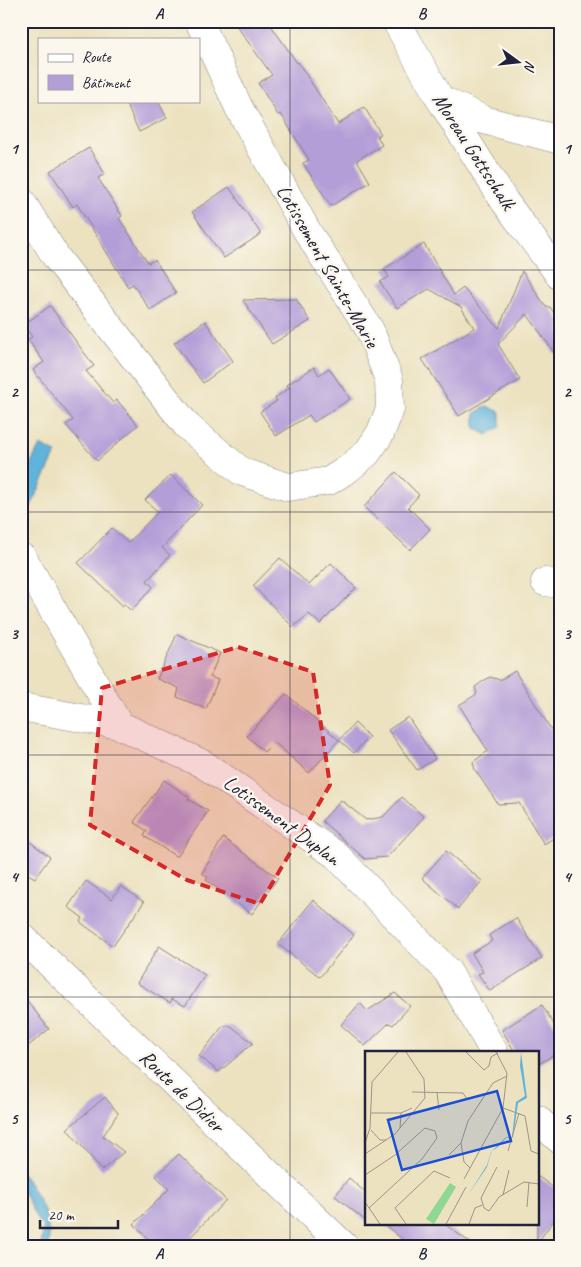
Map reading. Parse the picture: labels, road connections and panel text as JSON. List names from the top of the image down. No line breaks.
{"streets":{"street":["Moreau Gottschalk","Lotissement Sainte-Marie","Lotissement Duplan","Route de Didier"]},"legend":["Route","Bâtiment"],"scale_bar":"20 m","north":"right","grid":{"columns":["A","B"],"rows":["1","2","3","4","5"]}}
